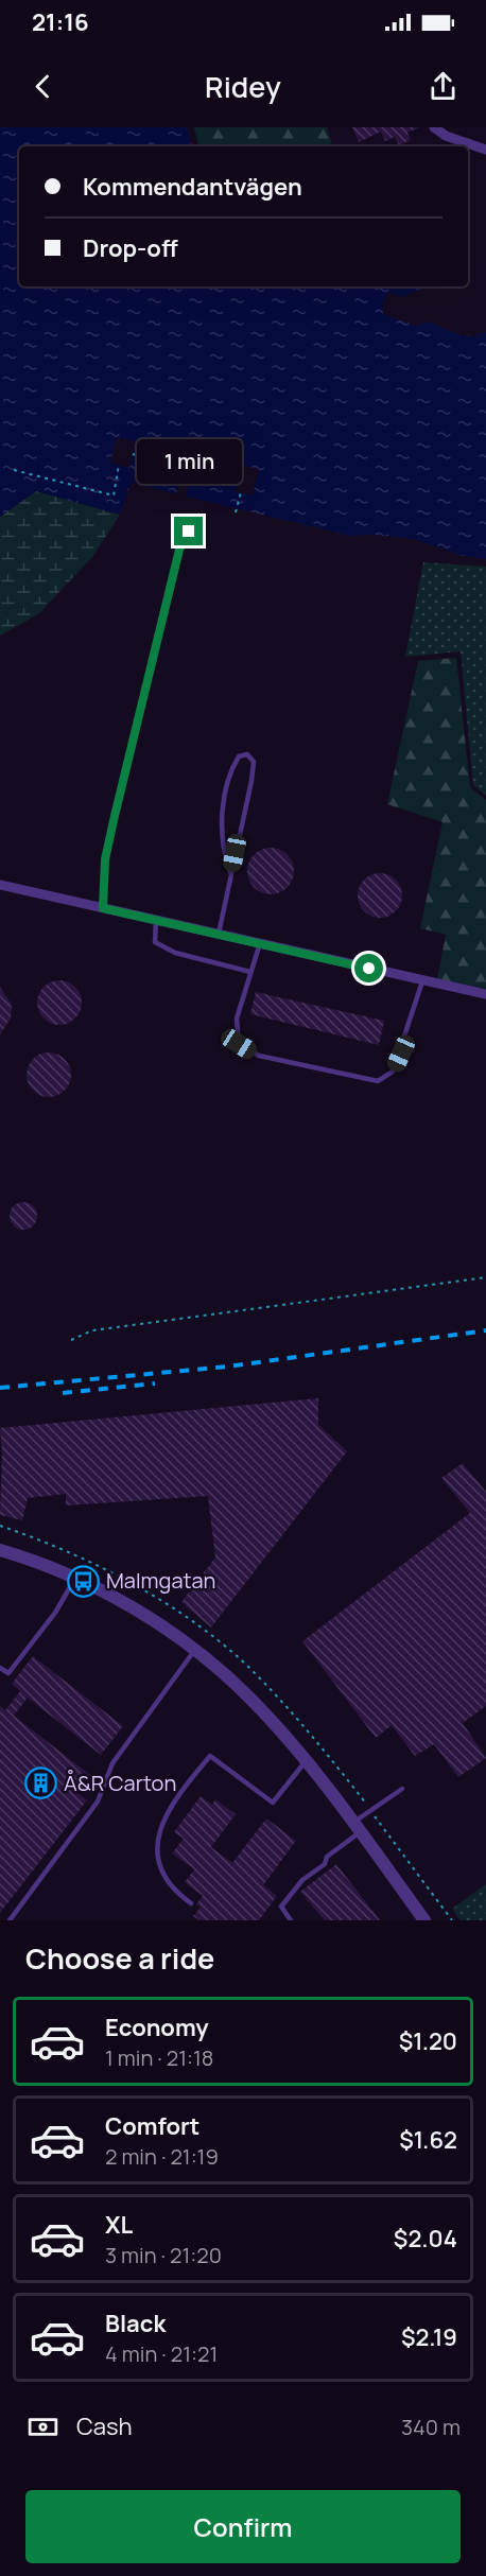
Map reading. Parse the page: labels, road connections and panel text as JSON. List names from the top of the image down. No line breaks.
{"places":{"bus stop":["Malmgatan"],"building":["Å&R Carton"]},"page":{"status":"21:16","header":"Ridey","banner":["Kommendantvägen","Drop-off"],"bubble":"1 min","heading":"Choose a ride","list":[{"name":"Economy","note":"1 min · 21:18","value":"$1.20"},{"name":"Comfort","note":"2 min · 21:19","value":"$1.62"},{"name":"XL","note":"3 min · 21:20","value":"$2.04"},{"name":"Black","note":"4 min · 21:21","value":"$2.19"}],"pay":["Cash","340 m"],"buttons":"Confirm"}}
